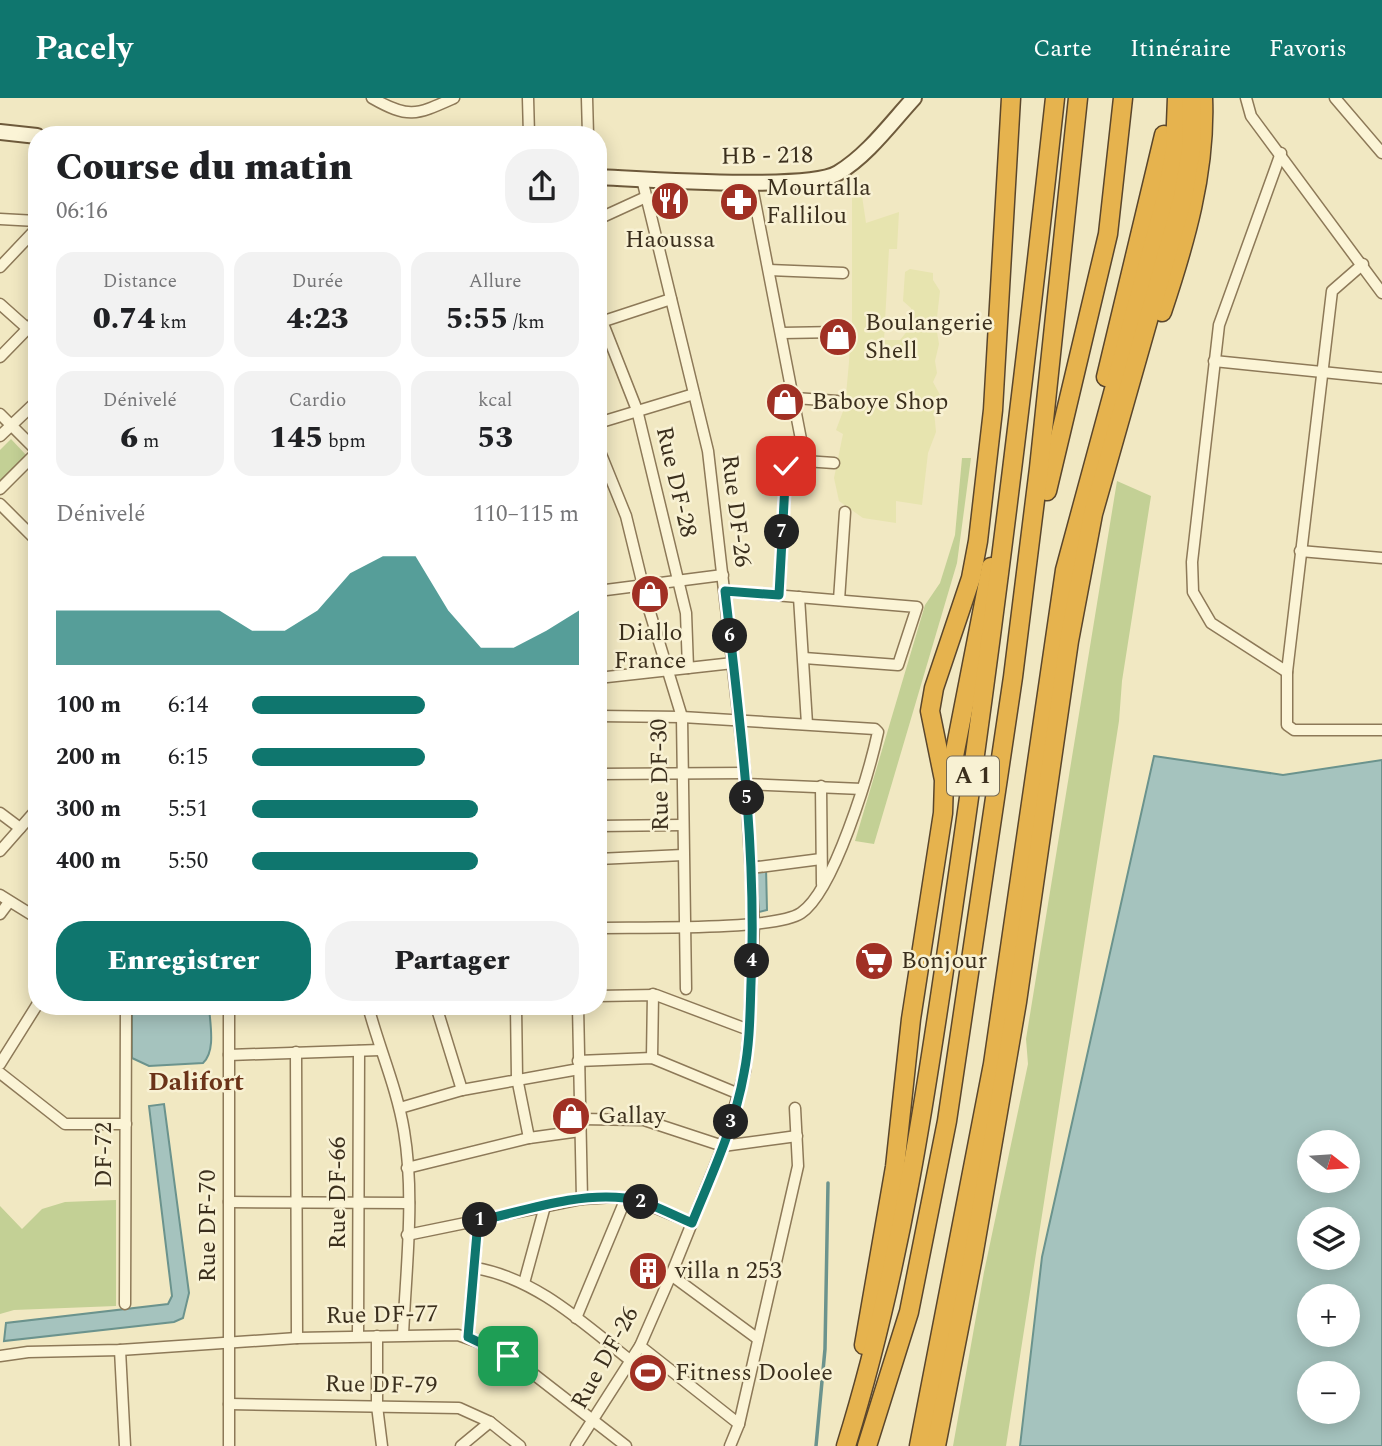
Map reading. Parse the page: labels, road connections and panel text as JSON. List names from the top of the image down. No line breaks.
{"streets":{"highway":["A 1"],"main road":["HB - 218"],"street":["Rue DF-28","Rue DF-26","Rue DF-30","DF-72","Rue DF-66","Rue DF-70","Rue DF-77","Rue DF-79"]},"crossings":[["HB - 218","Rue DF-26"],["Rue DF-26","Rue DF-77"],["Rue DF-66","Rue DF-77"],["Rue DF-70","Rue DF-77"],["Rue DF-70","Rue DF-79"]],"districts":["Dalifort"],"places":{"restaurant":["Haoussa"],"pharmacy":["Mourtalla Fallilou"],"shop":["Boulangerie Shell","Baboye Shop","Diallo France","Gallay"],"supermarket":["Bonjour"],"building":["villa n 253"],"sports":["Fitness Doolee"]},"north":"right","page":{"header":"Pacely","nav":["Carte","Itinéraire","Favoris"],"heading":["Course du matin","06:16"],"stats":[["Distance","0.74 km"],["Durée","4:23"],["Allure","5:55 /km"],["Dénivelé","6 m"],["Cardio","145 bpm"],["kcal","53"]],"chart":["Dénivelé","110–115 m"],"pins":["7","6","5","4","3","2","1"],"list":[{"name":"100 m","note":"6:14"},{"name":"200 m","note":"6:15"},{"name":"300 m","note":"5:51"},{"name":"400 m","note":"5:50"}],"buttons":["Enregistrer","Partager"],"map_buttons":["+","−"]}}
